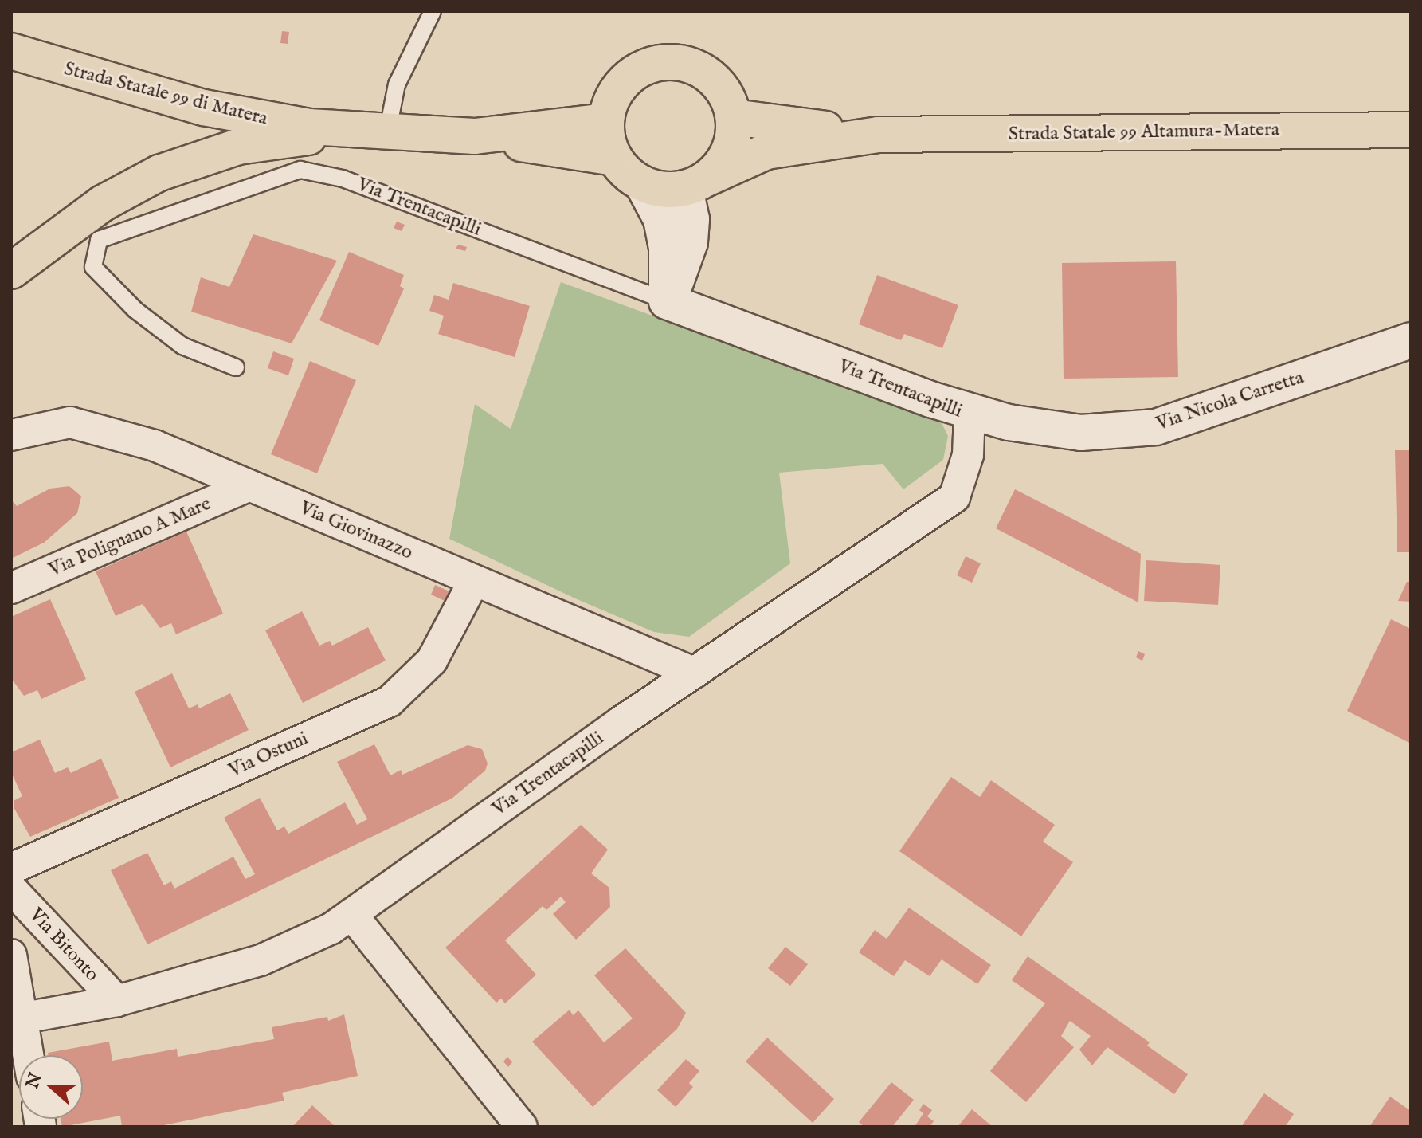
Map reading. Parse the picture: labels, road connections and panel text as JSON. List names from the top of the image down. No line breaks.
{"streets":{"main road":["Strada Statale 99 di Matera","Strada Statale 99 Altamura-Matera"],"street":["Via Trentacapilli","Via Nicola Carretta","Via Giovinazzo","Via Polignano A Mare","Via Ostuni","Via Bitonto"]},"crossings":[["Strada Statale 99 di Matera","Strada Statale 99 Altamura-Matera"],["Via Trentacapilli","Via Nicola Carretta"],["Via Trentacapilli","Via Giovinazzo"],["Via Trentacapilli","Via Bitonto"],["Via Giovinazzo","Via Polignano A Mare"],["Via Giovinazzo","Via Ostuni"]],"north":"left"}
